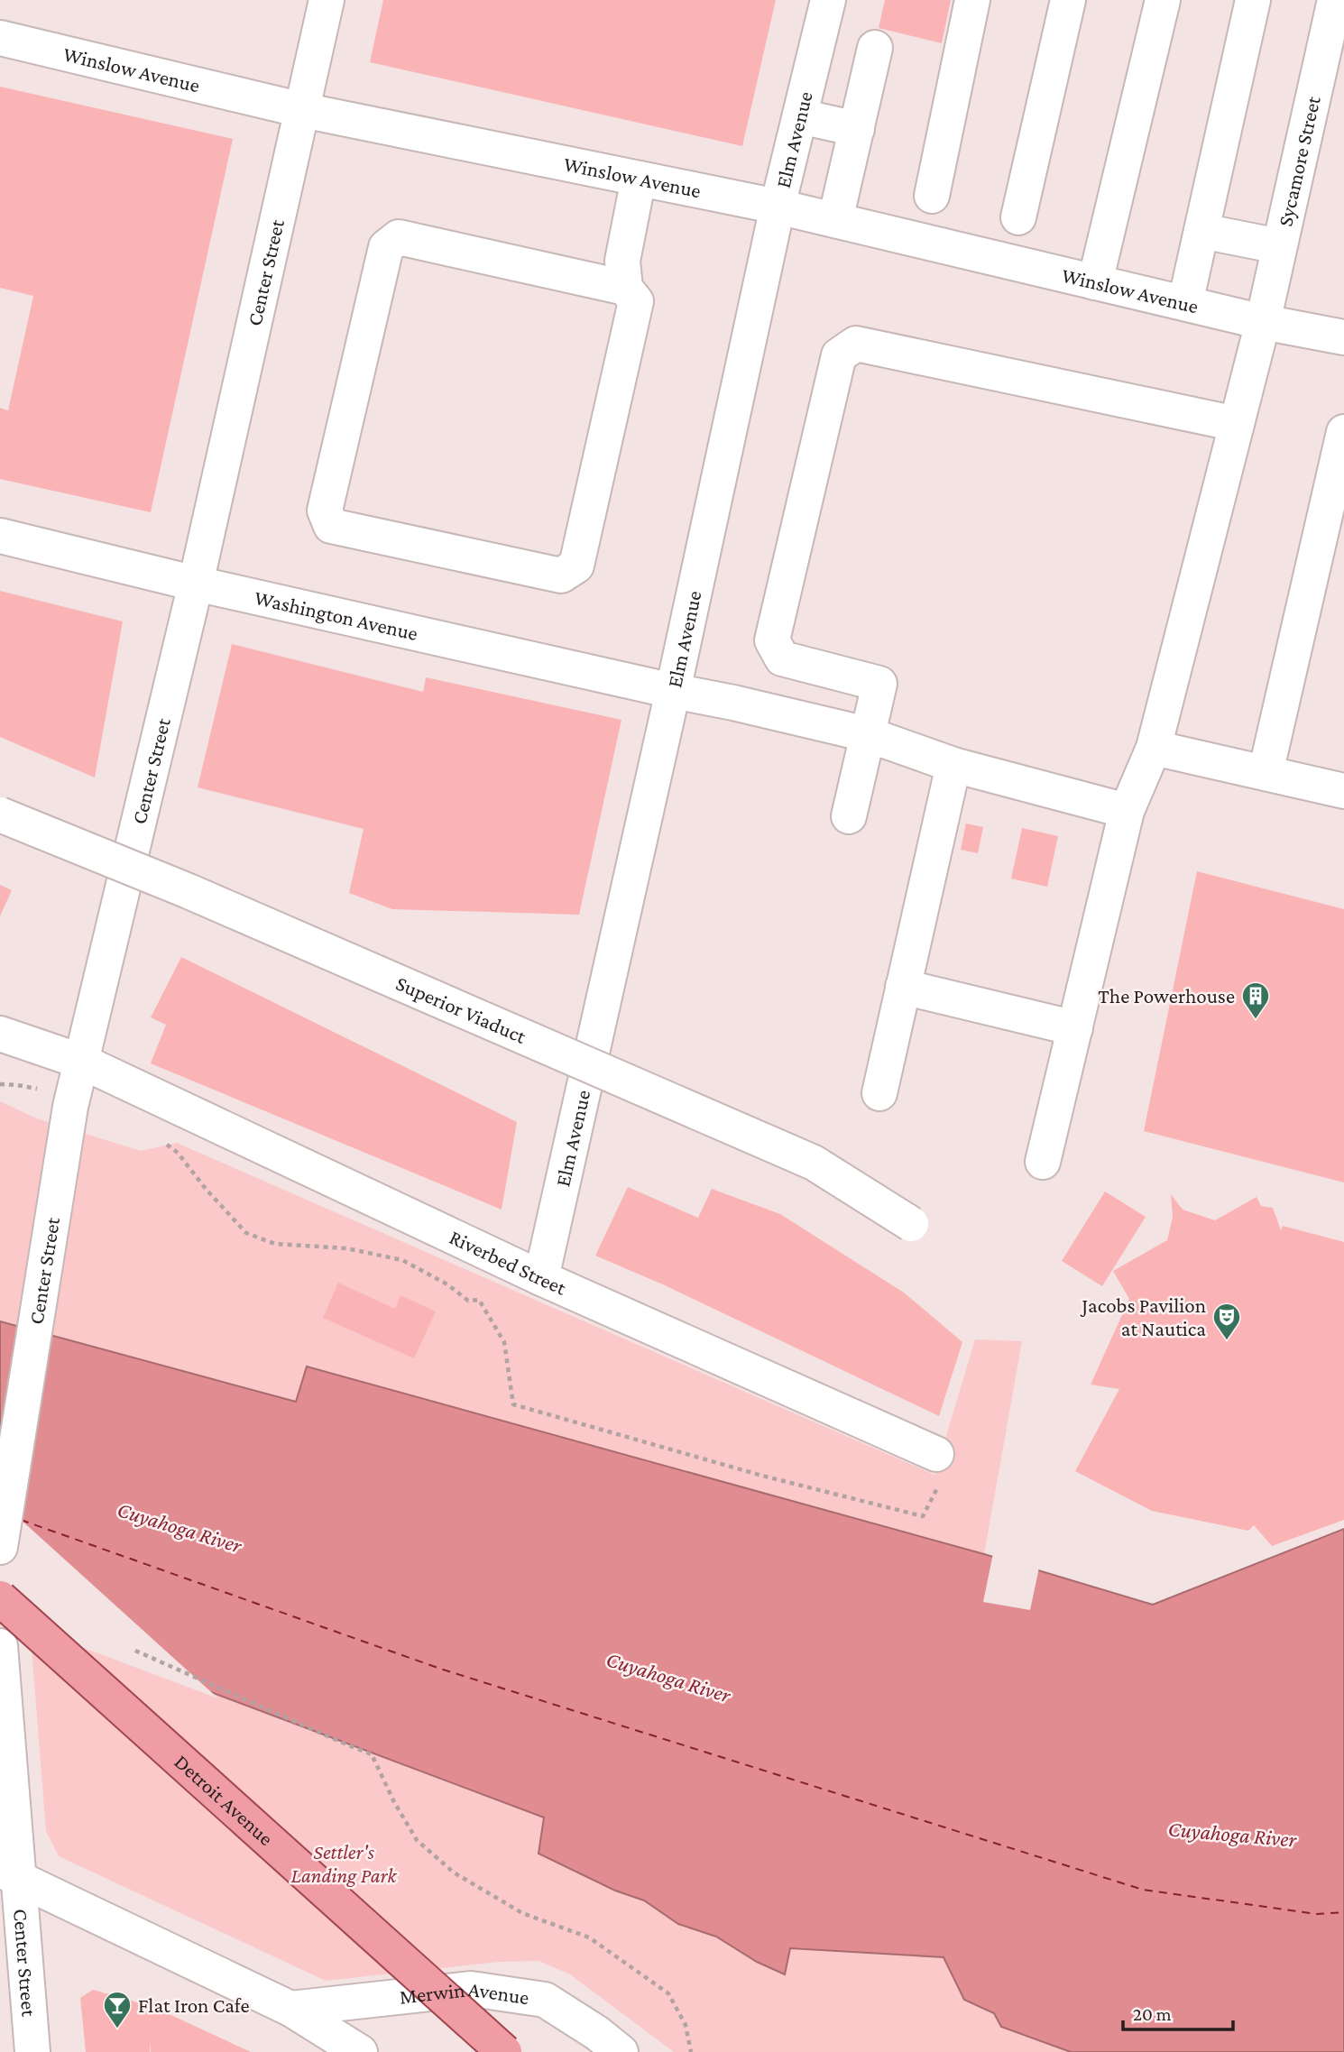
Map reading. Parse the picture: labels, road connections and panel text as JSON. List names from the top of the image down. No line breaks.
{"streets":{"main road":["Detroit Avenue"],"street":["Winslow Avenue","Elm Avenue","Sycamore Street","Center Street","Washington Avenue","Superior Viaduct","Riverbed Street","Merwin Avenue"]},"crossings":[["Winslow Avenue","Elm Avenue"],["Winslow Avenue","Sycamore Street"],["Winslow Avenue","Center Street"],["Elm Avenue","Washington Avenue"],["Elm Avenue","Riverbed Street"],["Sycamore Street","Washington Avenue"],["Center Street","Washington Avenue"],["Center Street","Riverbed Street"]],"water":["Cuyahoga River"],"parks":["Settler's Landing Park"],"places":{"building":["The Powerhouse"],"theatre":["Jacobs Pavilion at Nautica"],"bar":["Flat Iron Cafe"]},"scale_bar":"20 m"}
